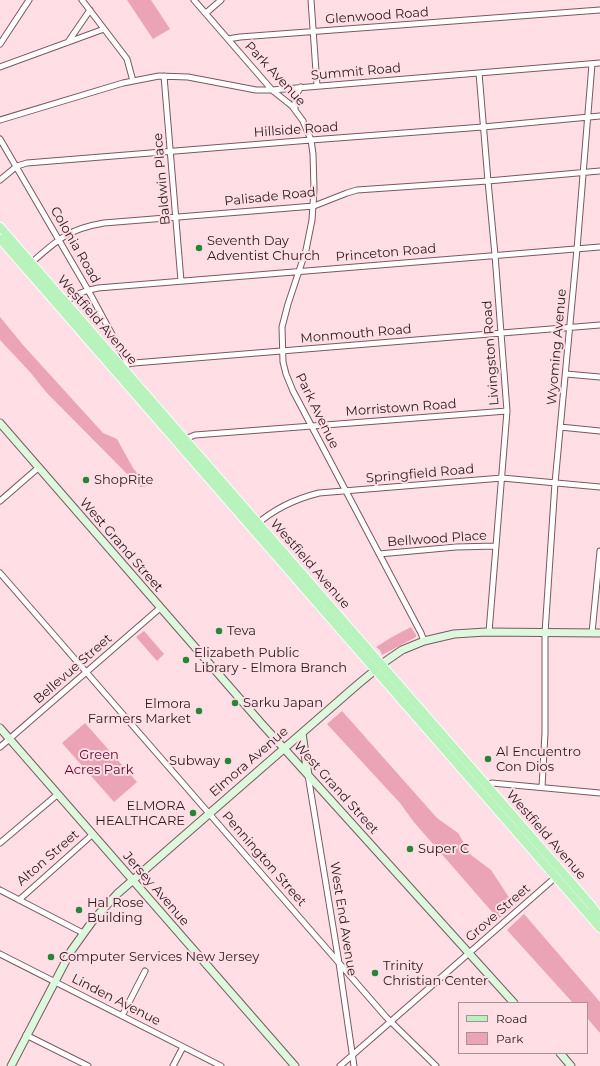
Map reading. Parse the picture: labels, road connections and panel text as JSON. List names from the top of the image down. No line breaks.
{"streets":{"main road":["Westfield Avenue"],"street":["Glenwood Road","Summit Road","Park Avenue","Hillside Road","Baldwin Place","Palisade Road","Colonia Road","Princeton Road","Monmouth Road","Wyoming Avenue","Livingston Road","Morristown Road","Springfield Road","Bellwood Place","West Grand Street","Bellevue Street","Elmora Avenue","Alton Street","Pennington Street","Jersey Avenue","Grove Street","West End Avenue","Linden Avenue"]},"crossings":[["Glenwood Road","Park Avenue"],["Summit Road","Park Avenue"],["Summit Road","Baldwin Place"],["Summit Road","Wyoming Avenue"],["Summit Road","Livingston Road"],["Park Avenue","Hillside Road"],["Park Avenue","Palisade Road"],["Park Avenue","Princeton Road"],["Park Avenue","Monmouth Road"],["Park Avenue","Morristown Road"],["Park Avenue","Springfield Road"],["Park Avenue","Bellwood Place"],["Park Avenue","Elmora Avenue"],["Hillside Road","Baldwin Place"],["Hillside Road","Colonia Road"],["Hillside Road","Wyoming Avenue"],["Hillside Road","Livingston Road"],["Baldwin Place","Palisade Road"],["Baldwin Place","Princeton Road"],["Palisade Road","Colonia Road"],["Palisade Road","Westfield Avenue"],["Palisade Road","Wyoming Avenue"],["Palisade Road","Livingston Road"],["Colonia Road","Princeton Road"],["Colonia Road","Westfield Avenue"],["Colonia Road","Monmouth Road"],["Princeton Road","Westfield Avenue"],["Princeton Road","Wyoming Avenue"],["Princeton Road","Livingston Road"],["Westfield Avenue","Monmouth Road"],["Westfield Avenue","Morristown Road"],["Westfield Avenue","Springfield Road"],["Westfield Avenue","Elmora Avenue"],["Westfield Avenue","Grove Street"],["Monmouth Road","Wyoming Avenue"],["Monmouth Road","Livingston Road"],["Wyoming Avenue","Springfield Road"],["Wyoming Avenue","Elmora Avenue"],["Livingston Road","Morristown Road"],["Livingston Road","Springfield Road"],["Livingston Road","Bellwood Place"],["Livingston Road","Elmora Avenue"],["West Grand Street","Bellevue Street"],["West Grand Street","Elmora Avenue"],["West Grand Street","Grove Street"],["West Grand Street","West End Avenue"],["Bellevue Street","Pennington Street"],["Bellevue Street","Jersey Avenue"],["Elmora Avenue","Pennington Street"],["Elmora Avenue","Jersey Avenue"],["Elmora Avenue","Linden Avenue"],["Alton Street","Jersey Avenue"],["Pennington Street","Grove Street"],["Pennington Street","West End Avenue"],["Grove Street","West End Avenue"]],"parks":["Green Acres Park"],"places":["Seventh Day Adventist Church","ShopRite","Teva","Elizabeth Public Library - Elmora Branch","Sarku Japan","Elmora Farmers Market","Al Encuentro Con Dios","Subway","ELMORA HEALTHCARE","Super C","Hal Rose Building","Computer Services New Jersey","Trinity Christian Center"],"legend":["Road","Park"]}
